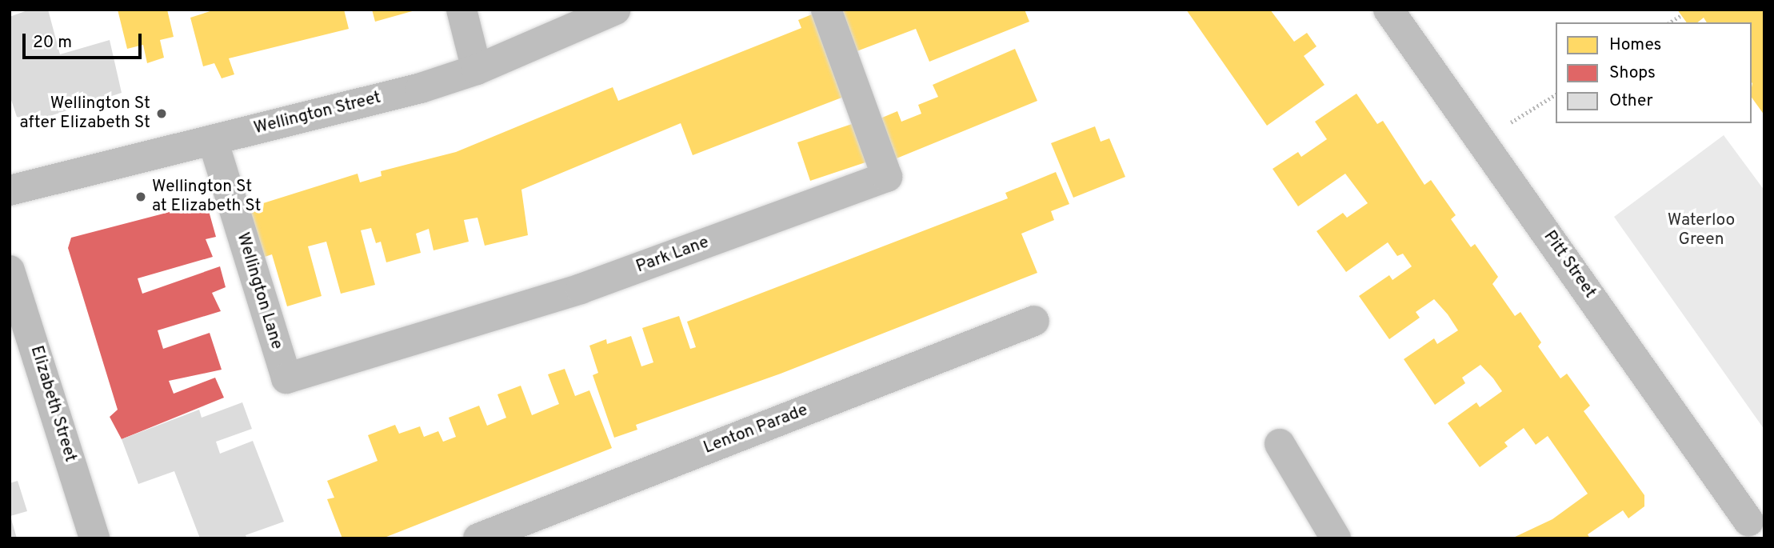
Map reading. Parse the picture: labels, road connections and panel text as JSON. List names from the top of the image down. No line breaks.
{"streets":{"main road":["Elizabeth Street"],"street":["Wellington Street","Park Lane","Pitt Street","Wellington Lane","Lenton Parade"]},"crossings":[["Wellington Street","Wellington Lane"],["Park Lane","Wellington Lane"]],"parks":["Waterloo Green"],"places":["Wellington St after Elizabeth St","Wellington St at Elizabeth St"],"legend":["Homes","Shops","Other"],"scale_bar":"20 m"}
